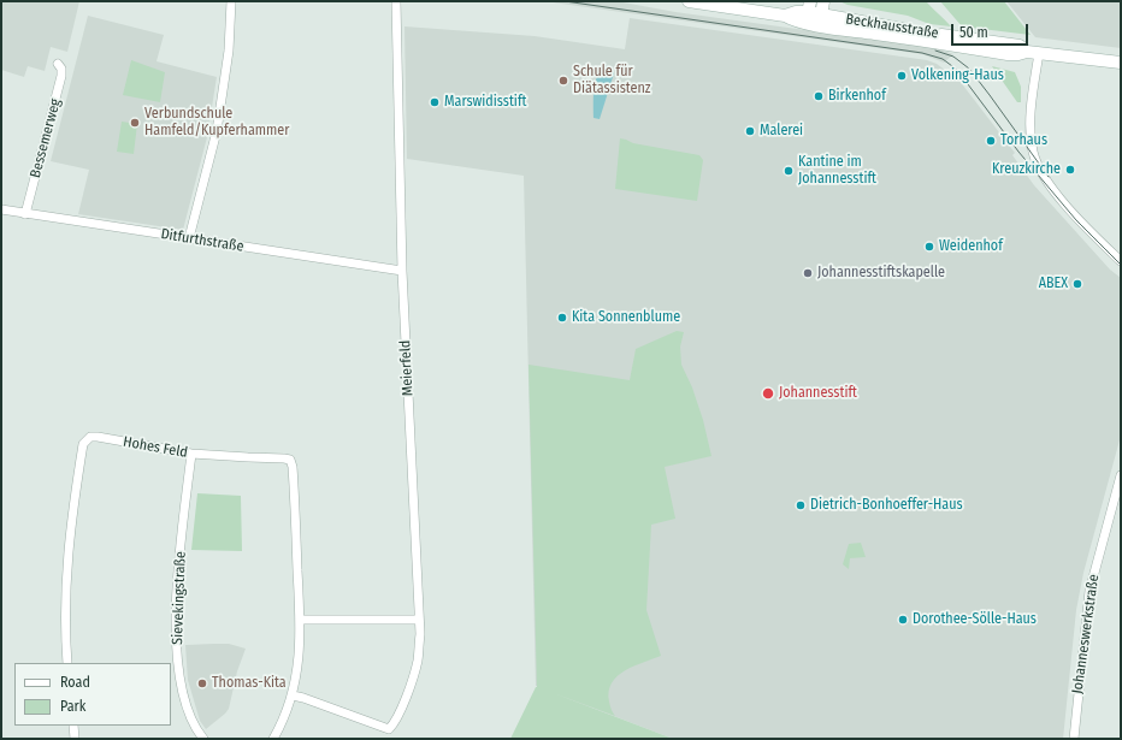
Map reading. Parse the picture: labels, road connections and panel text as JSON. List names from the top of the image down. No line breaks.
{"streets":{"main road":["Beckhausstraße"],"street":["Bessemerweg","Ditfurthstraße","Meierfeld","Hohes Feld","Sievekingstraße","Johanneswerkstraße"]},"crossings":[["Bessemerweg","Ditfurthstraße"],["Ditfurthstraße","Meierfeld"],["Meierfeld","Hohes Feld"],["Hohes Feld","Sievekingstraße"]],"places":["Volkening-Haus","Schule für Diätassistenz","Birkenhof","Marswidisstift","Verbundschule Hamfeld/Kupferhammer","Malerei","Torhaus","Kreuzkirche","Kantine im Johannesstift","Weidenhof","Johannesstiftskapelle","ABEX","Kita Sonnenblume","Johannesstift","Dietrich-Bonhoeffer-Haus","Dorothee-Sölle-Haus","Thomas-Kita"],"legend":["Road","Park"],"scale_bar":"50 m"}
